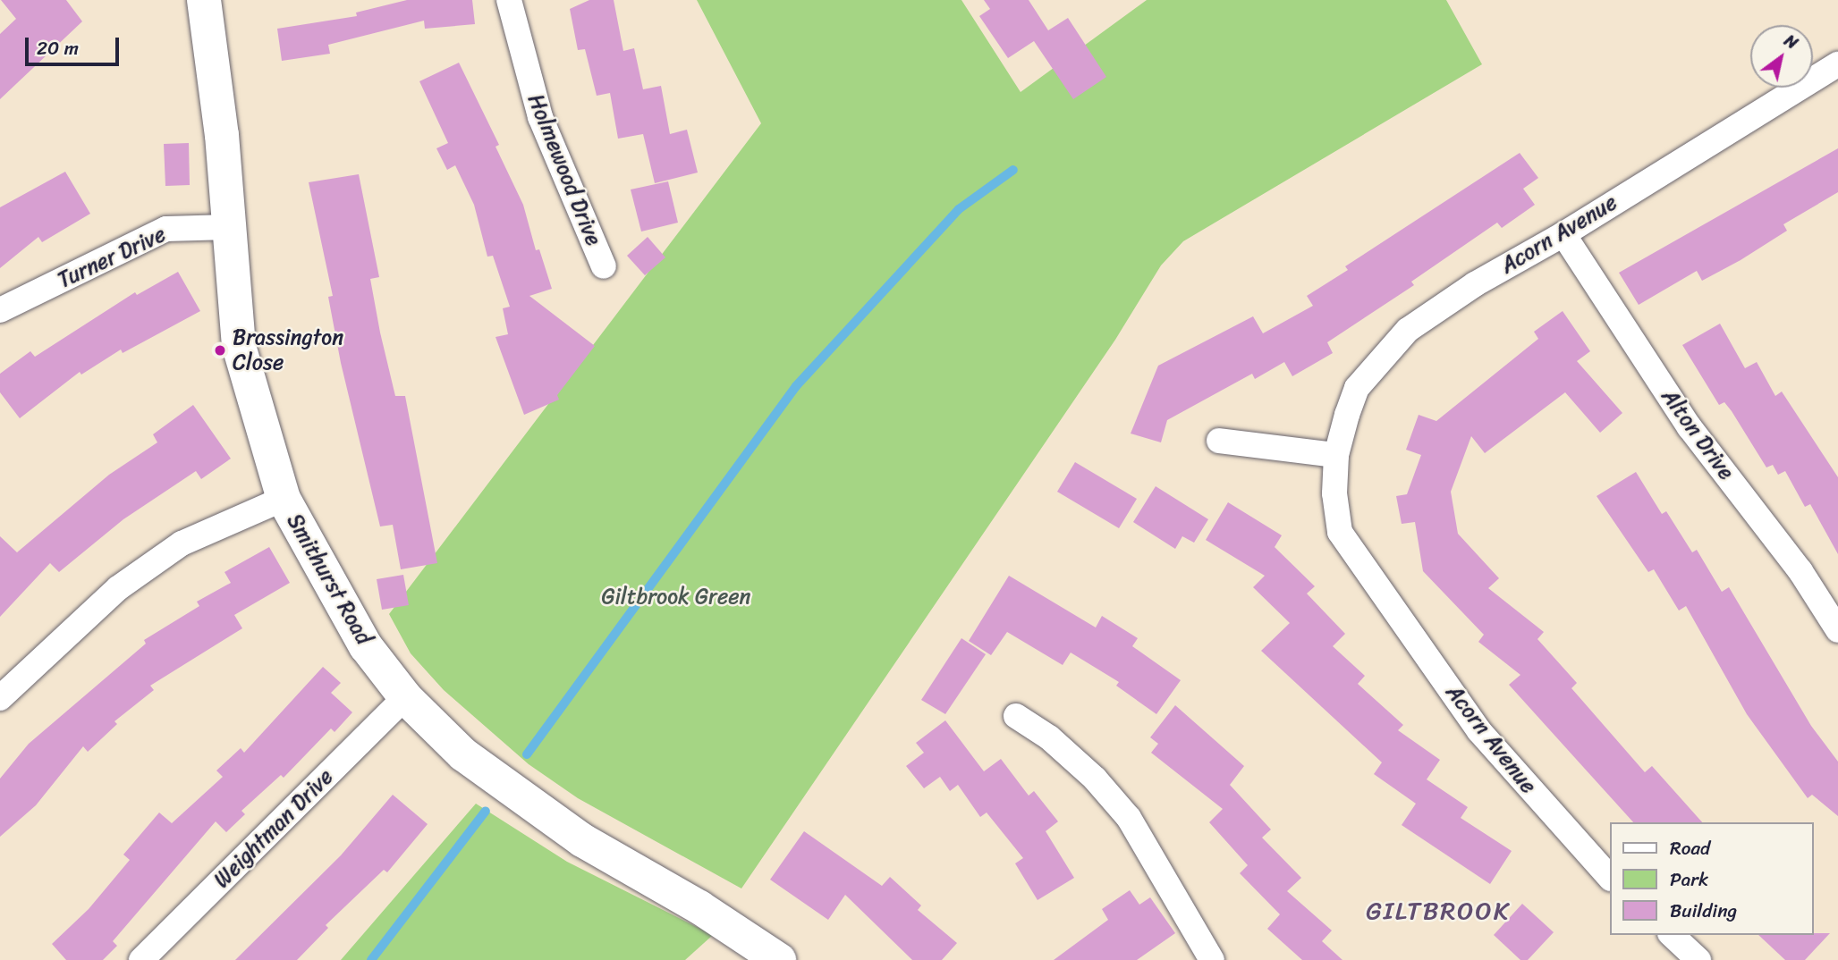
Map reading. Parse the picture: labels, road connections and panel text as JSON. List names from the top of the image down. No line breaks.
{"streets":{"street":["Holmewood Drive","Acorn Avenue","Turner Drive","Alton Drive","Smithurst Road","Weightman Drive"]},"crossings":[["Acorn Avenue","Alton Drive"],["Turner Drive","Smithurst Road"],["Smithurst Road","Weightman Drive"]],"districts":["GILTBROOK"],"parks":["Giltbrook Green"],"places":["Brassington Close"],"legend":["Road","Park","Building"],"scale_bar":"20 m","north":"top right"}
